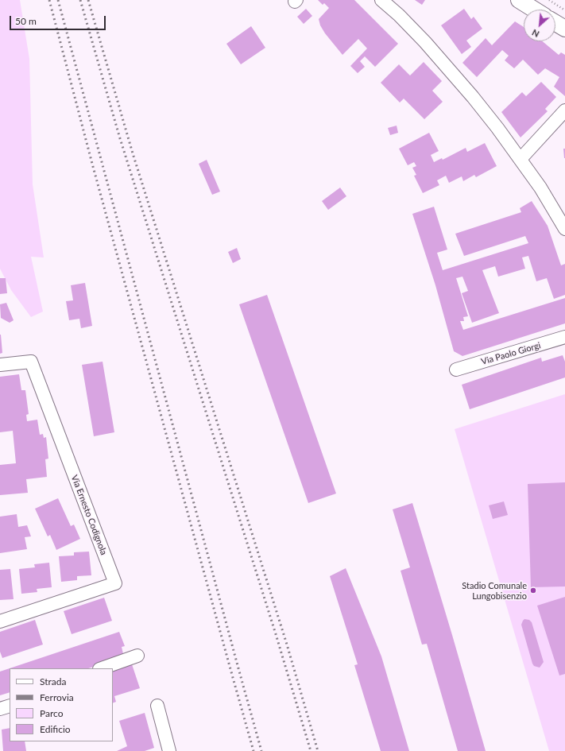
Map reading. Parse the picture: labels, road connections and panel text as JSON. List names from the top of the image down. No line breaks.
{"streets":{"street":["Via Paolo Giorgi","Via Ernesto Codignola"]},"places":["Stadio Comunale Lungobisenzio"],"legend":["Strada","Ferrovia","Parco","Edificio"],"scale_bar":"50 m","north":"bottom left"}
